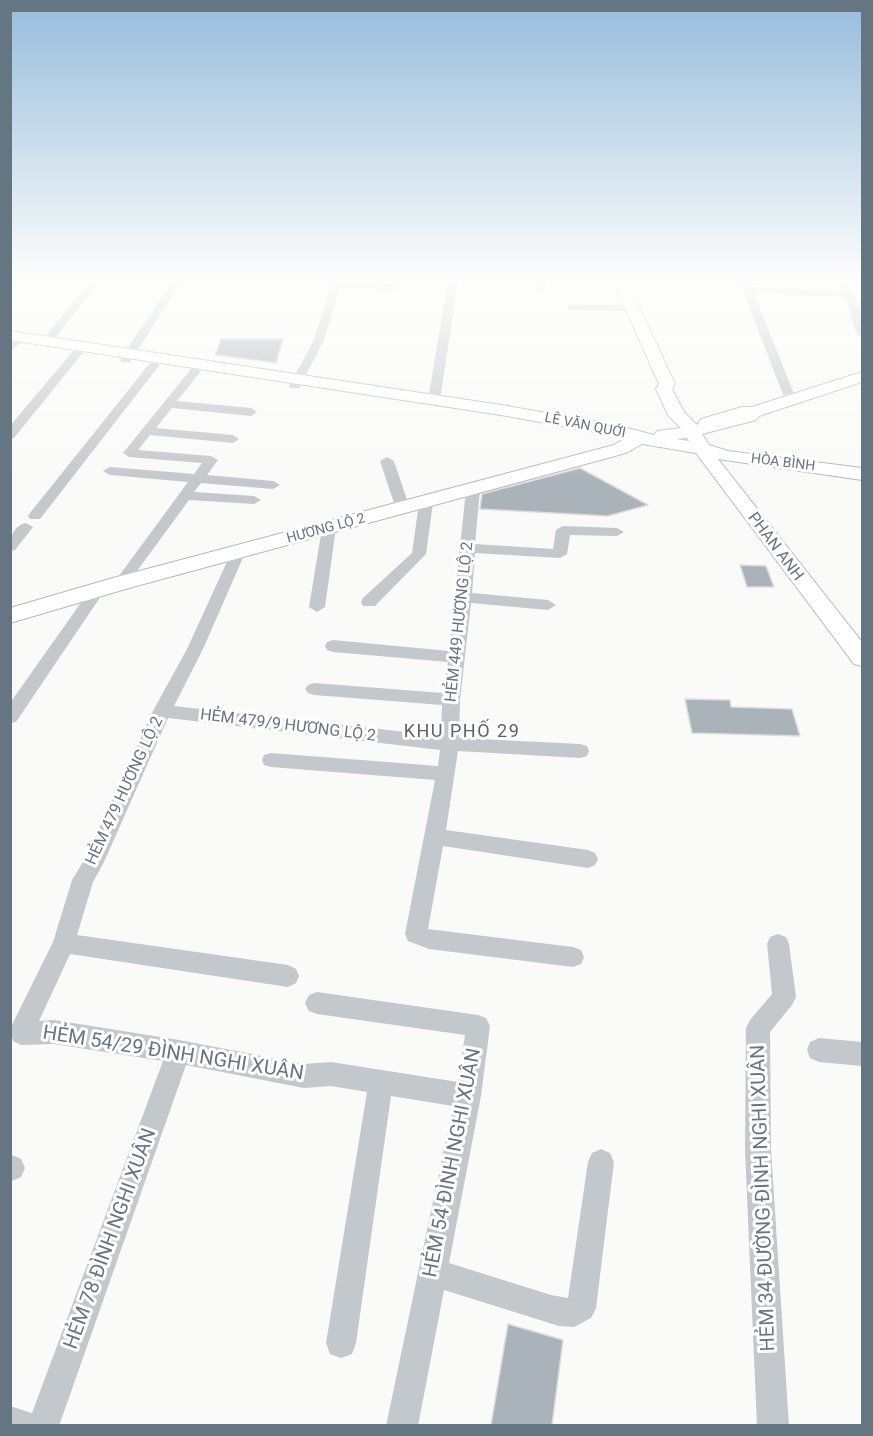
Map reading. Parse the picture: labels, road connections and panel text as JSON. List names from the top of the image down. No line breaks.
{"streets":{"main road":["LÊ VĂN QUỚI","HÒA BÌNH","HƯƠNG LỘ 2","PHAN ANH"],"street":["HẺM 449 HƯƠNG LỘ 2","HẺM 479/9 HƯƠNG LỘ 2","HẺM 479 HƯƠNG LỘ 2","HẺM 54/29 ĐÌNH NGHI XUÂN","HẺM 54 ĐÌNH NGHI XUÂN","HẺM 34 ĐƯỜNG ĐÌNH NGHI XUÂN","HẺM 78 ĐÌNH NGHI XUÂN"]},"crossings":[["LÊ VĂN QUỚI","HÒA BÌNH"],["LÊ VĂN QUỚI","HƯƠNG LỘ 2"],["HÒA BÌNH","HƯƠNG LỘ 2"],["HÒA BÌNH","PHAN ANH"],["HƯƠNG LỘ 2","HẺM 449 HƯƠNG LỘ 2"],["HƯƠNG LỘ 2","HẺM 479 HƯƠNG LỘ 2"],["HẺM 449 HƯƠNG LỘ 2","HẺM 479/9 HƯƠNG LỘ 2"],["HẺM 479/9 HƯƠNG LỘ 2","HẺM 479 HƯƠNG LỘ 2"],["HẺM 479 HƯƠNG LỘ 2","HẺM 54/29 ĐÌNH NGHI XUÂN"],["HẺM 54/29 ĐÌNH NGHI XUÂN","HẺM 54 ĐÌNH NGHI XUÂN"],["HẺM 54/29 ĐÌNH NGHI XUÂN","HẺM 78 ĐÌNH NGHI XUÂN"]],"districts":["KHU PHỐ 29"]}
